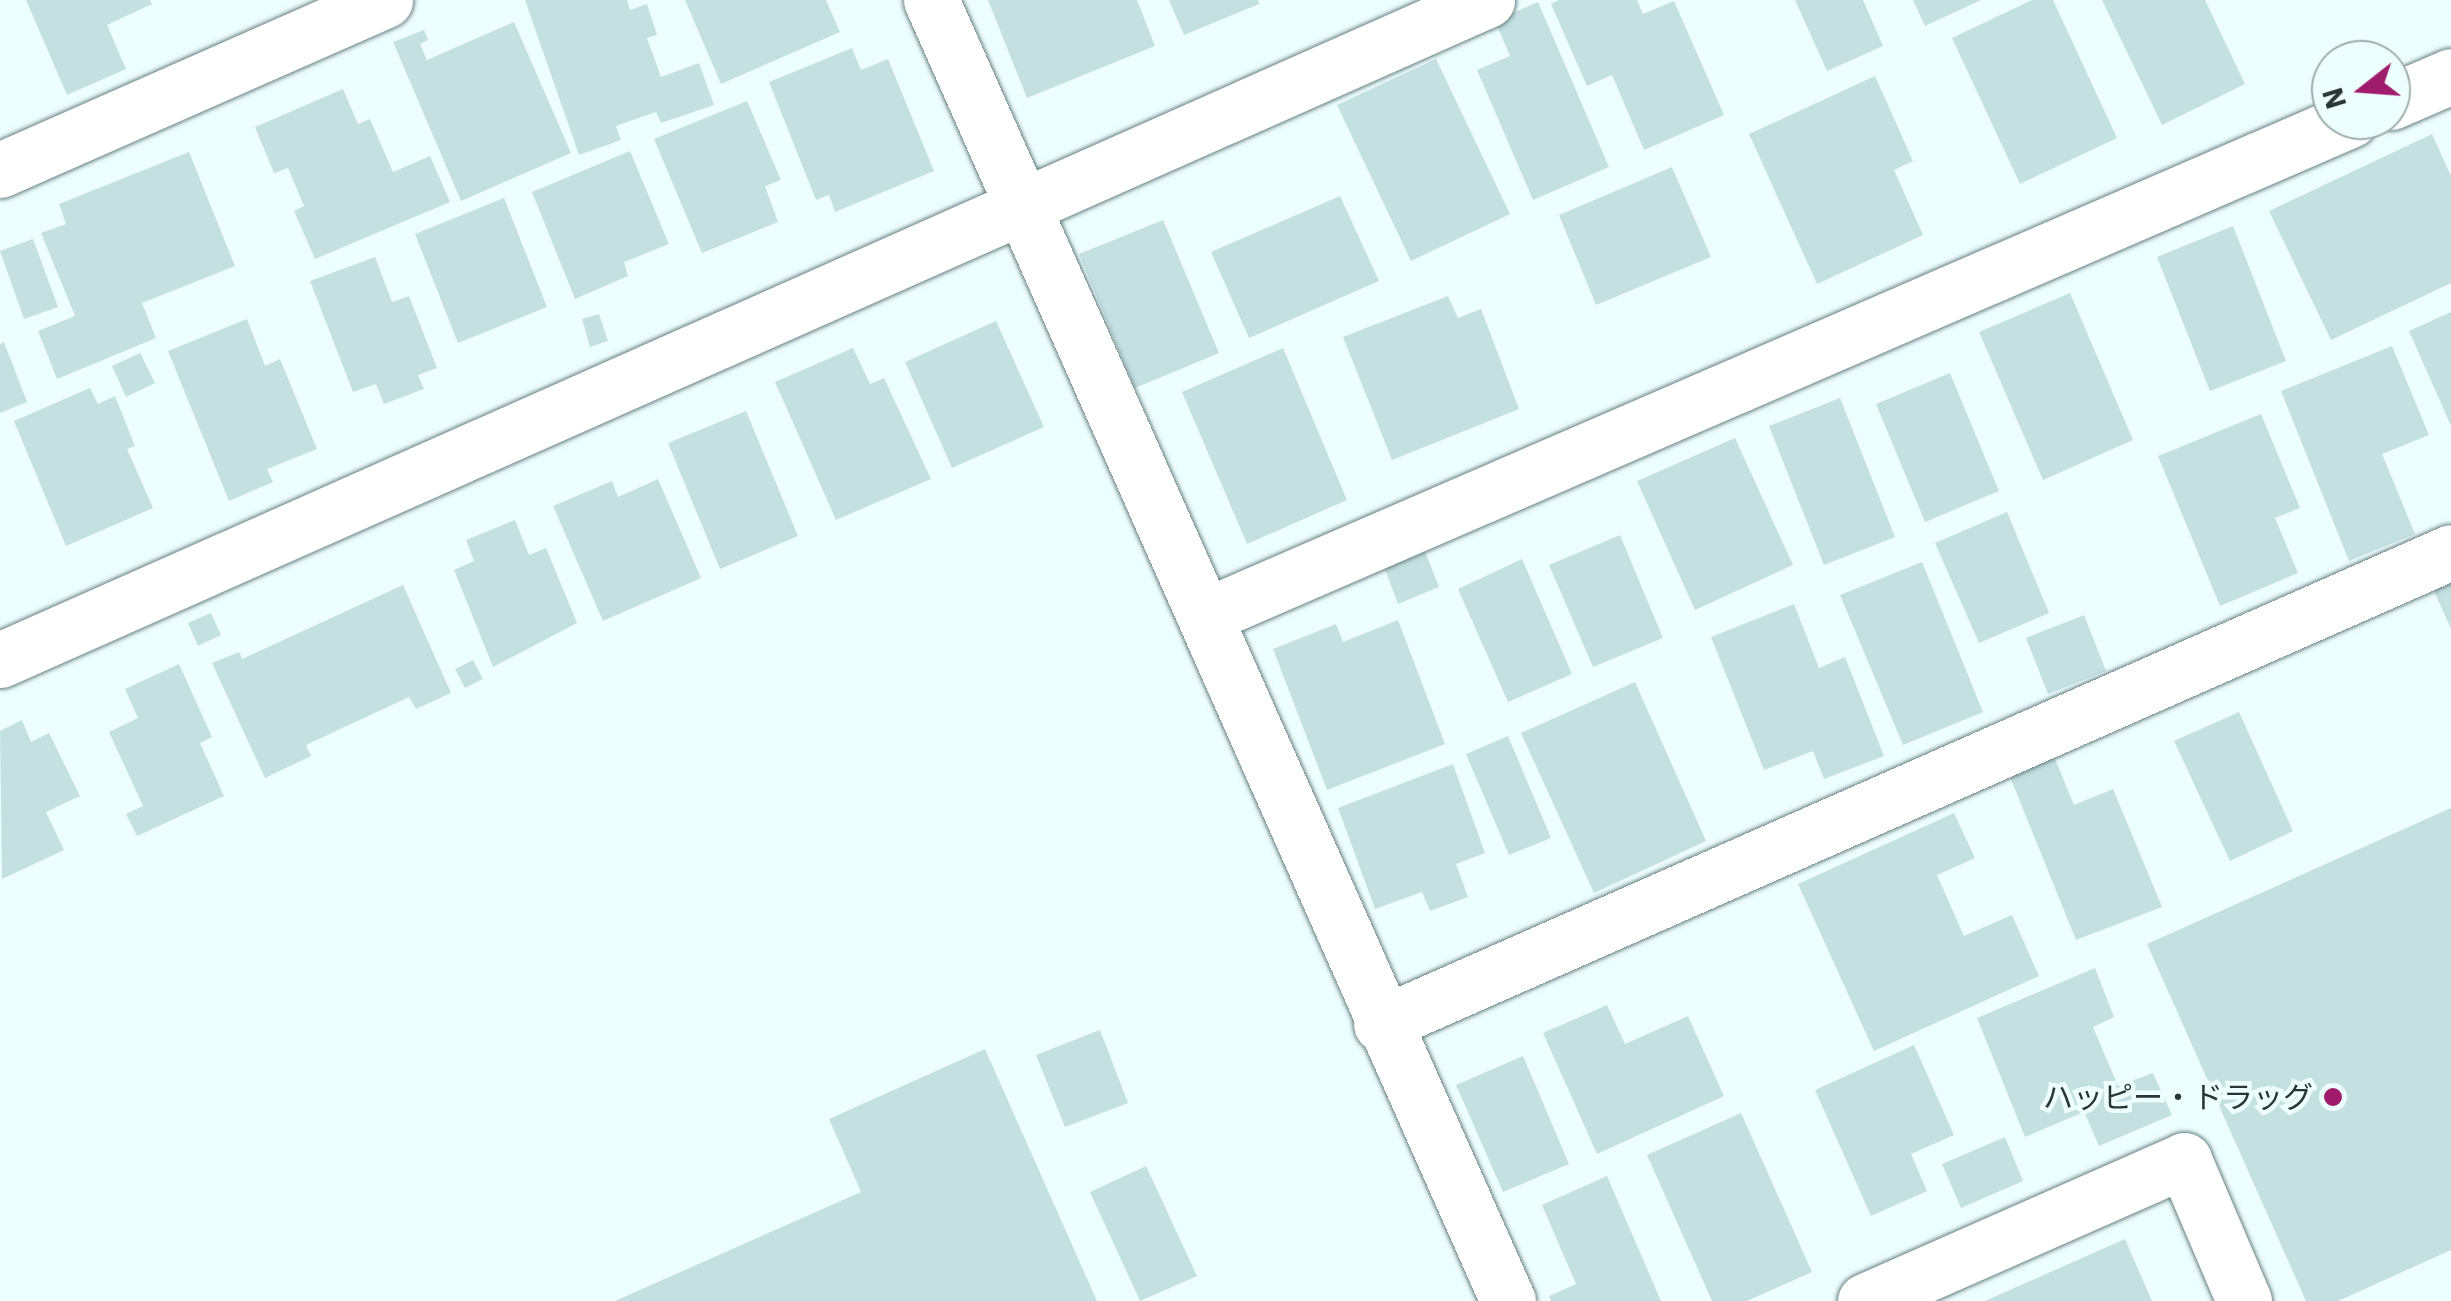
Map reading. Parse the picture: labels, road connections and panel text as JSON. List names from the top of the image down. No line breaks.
{"places":["ハッピー・ドラッグ"],"north":"left"}
